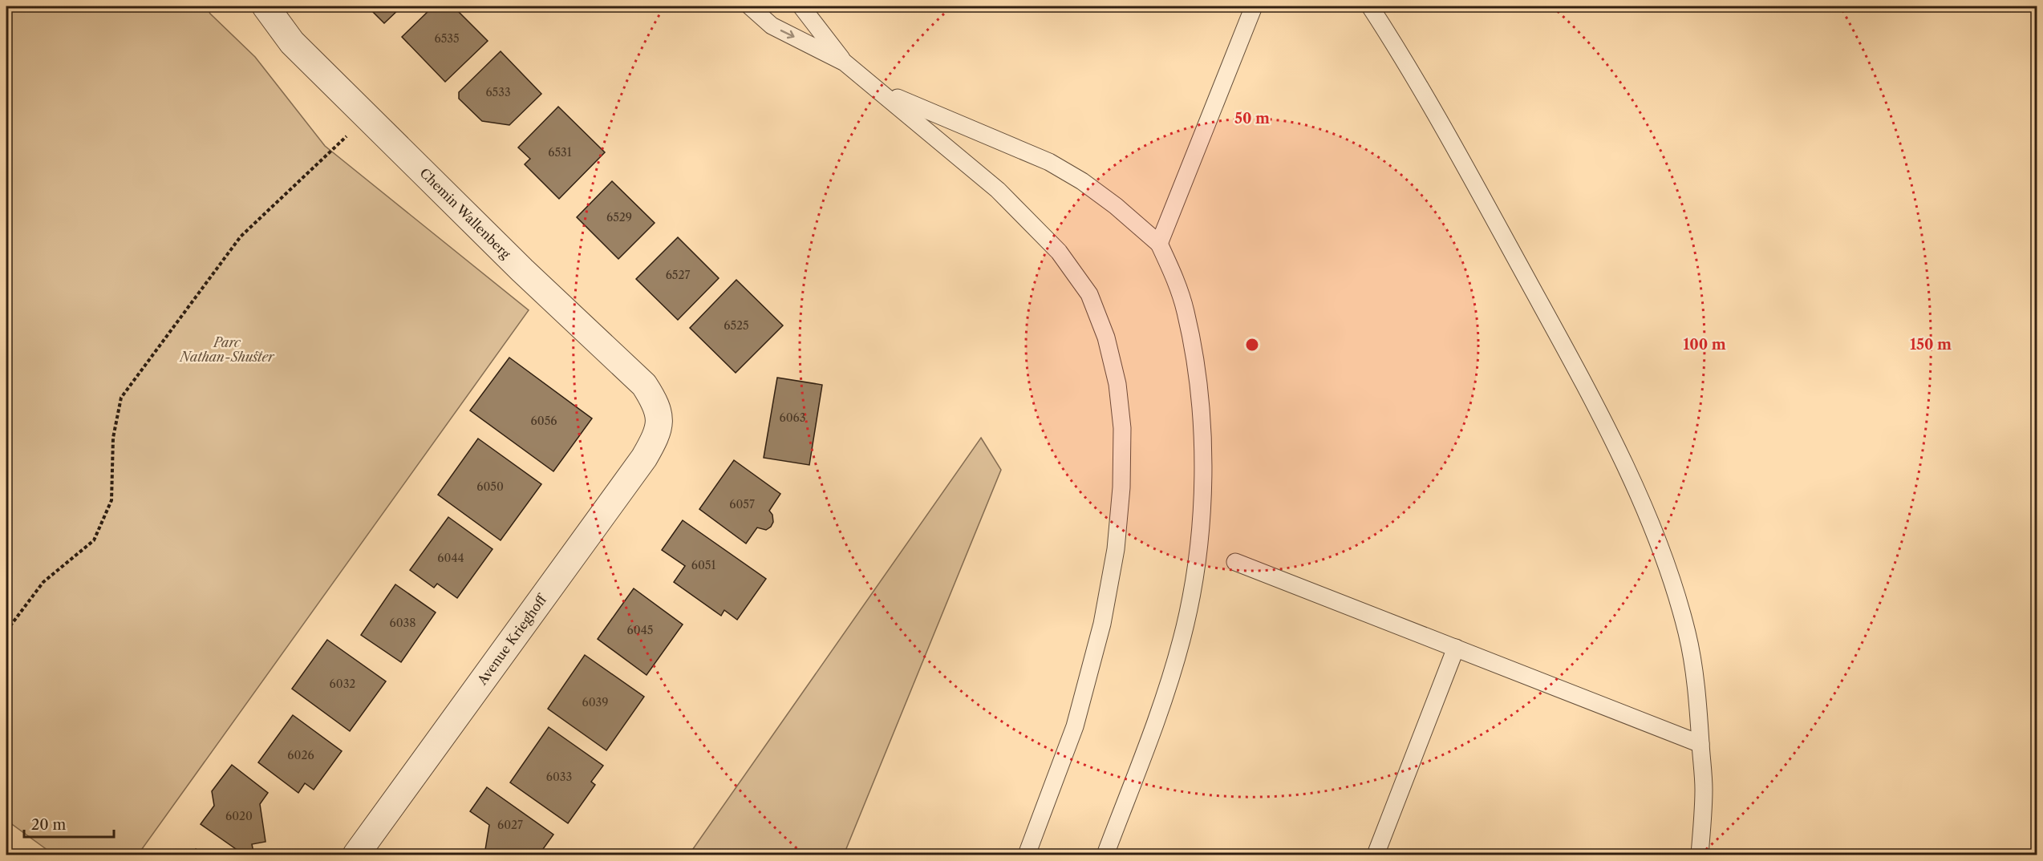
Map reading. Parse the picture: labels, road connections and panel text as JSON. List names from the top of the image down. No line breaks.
{"streets":{"street":["Chemin Wallenberg","Avenue Krieghoff"]},"crossings":[["Chemin Wallenberg","Avenue Krieghoff"]],"parks":["Parc Nathan-Shuster"],"house_numbers":["6535","6533","6531","6529","6527","6525","6063","6056","6050","6057","6044","6051","6038","6045","6032","6039","6026","6033","6020","6027"],"scale_bar":"20 m","rings":["50 m","100 m","150 m"]}
